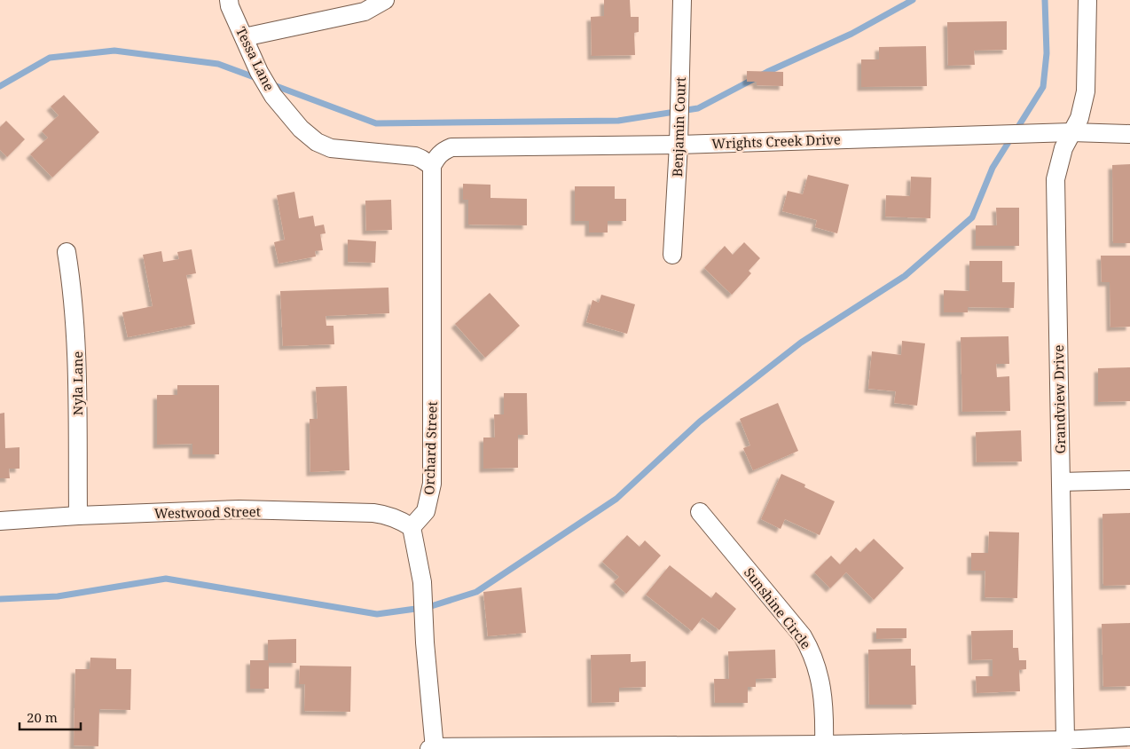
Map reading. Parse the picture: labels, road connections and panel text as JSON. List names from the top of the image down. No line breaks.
{"streets":{"street":["Tessa Lane","Benjamin Court","Wrights Creek Drive","Nyla Lane","Grandview Drive","Orchard Street","Westwood Street","Sunshine Circle"]},"crossings":[["Tessa Lane","Wrights Creek Drive"],["Tessa Lane","Orchard Street"],["Benjamin Court","Wrights Creek Drive"],["Wrights Creek Drive","Grandview Drive"],["Wrights Creek Drive","Orchard Street"],["Nyla Lane","Westwood Street"],["Orchard Street","Westwood Street"]],"scale_bar":"20 m"}
